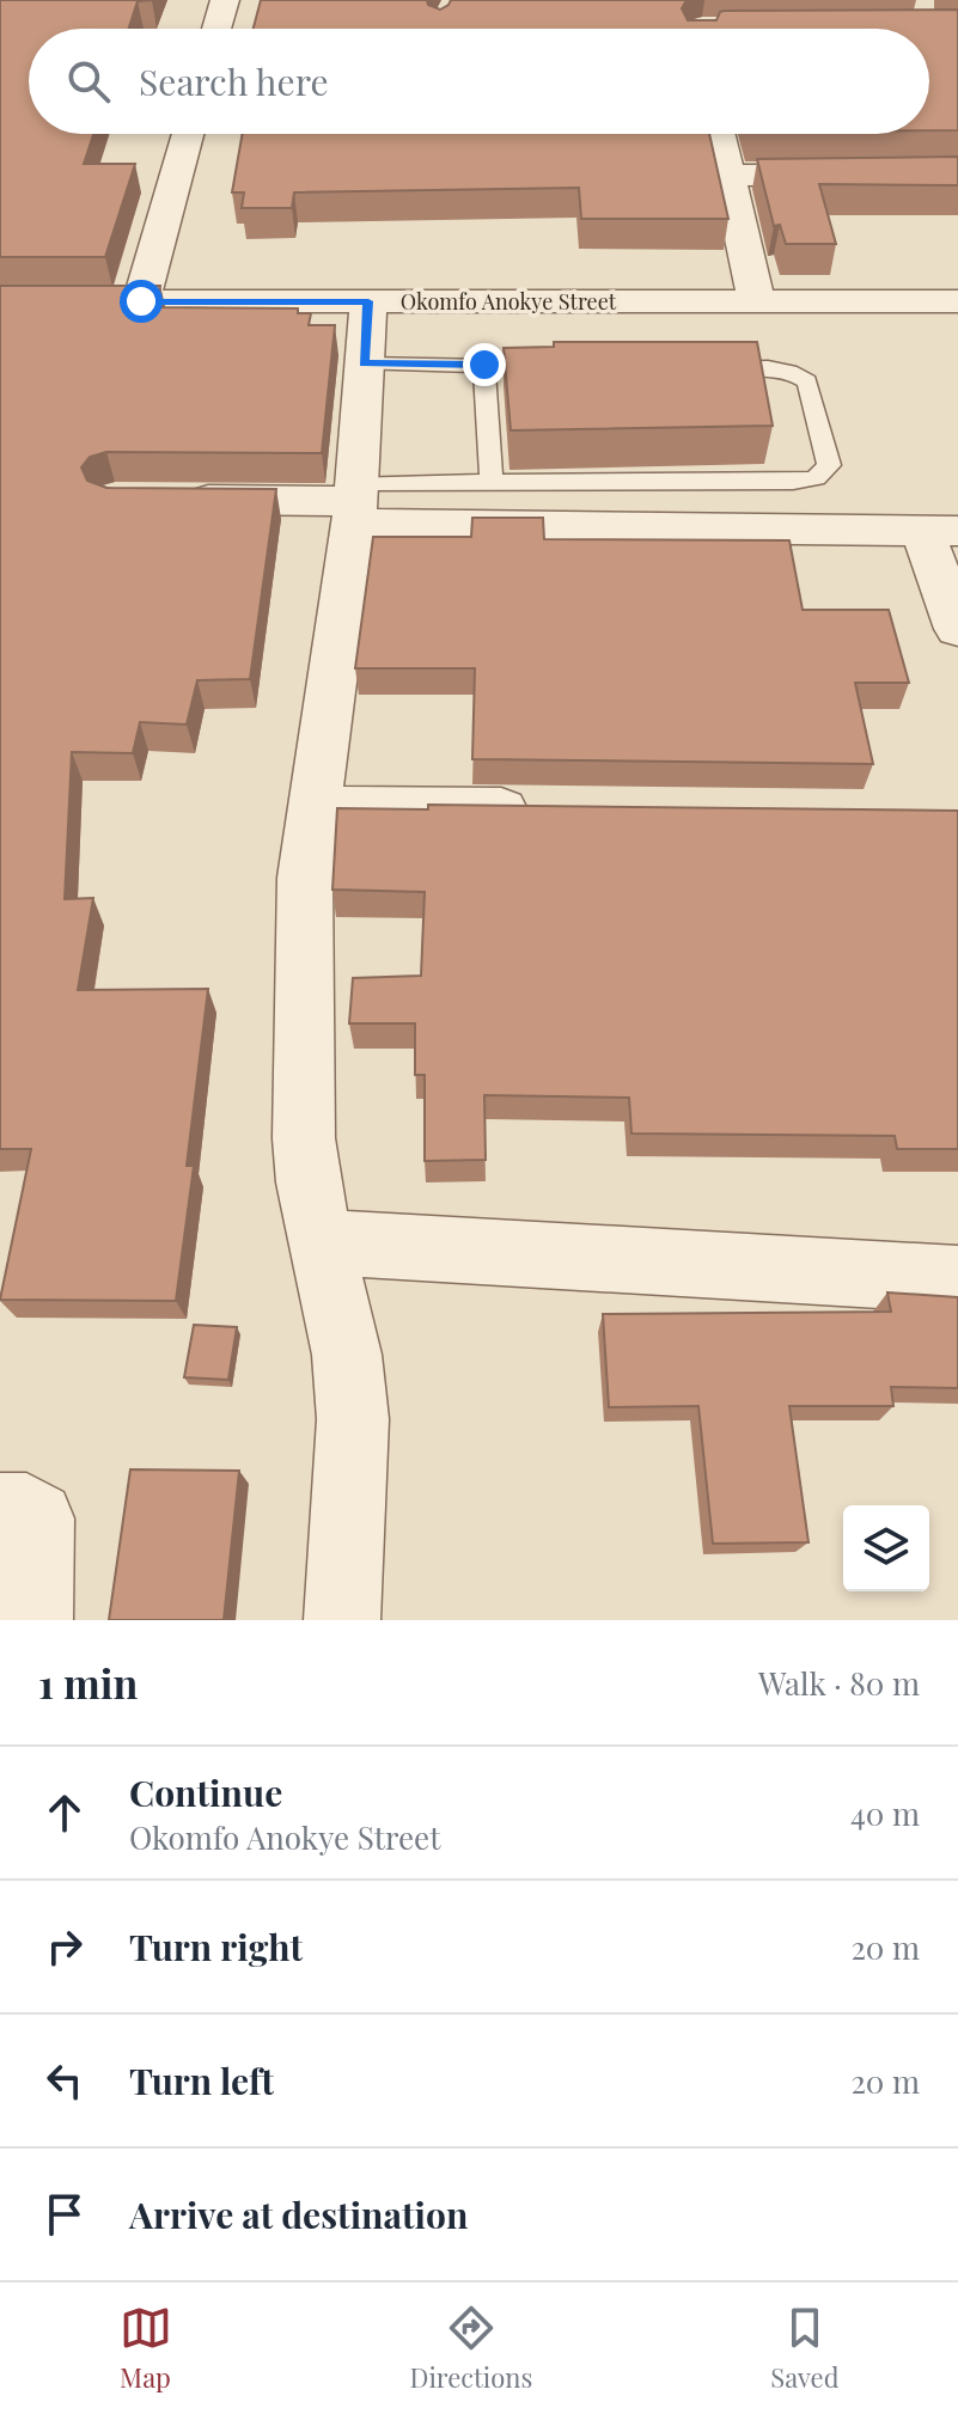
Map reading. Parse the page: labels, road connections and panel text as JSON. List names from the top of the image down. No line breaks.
{"streets":{"street":["Okomfo Anokye Street"]},"page":{"search":"Search here","heading":["1 min","Walk · 80 m"],"list":[["Continue","Okomfo Anokye Street","40 m"],["Turn right","20 m"],["Turn left","20 m"],"Arrive at destination"],"nav":["Map","Directions","Saved"]}}
